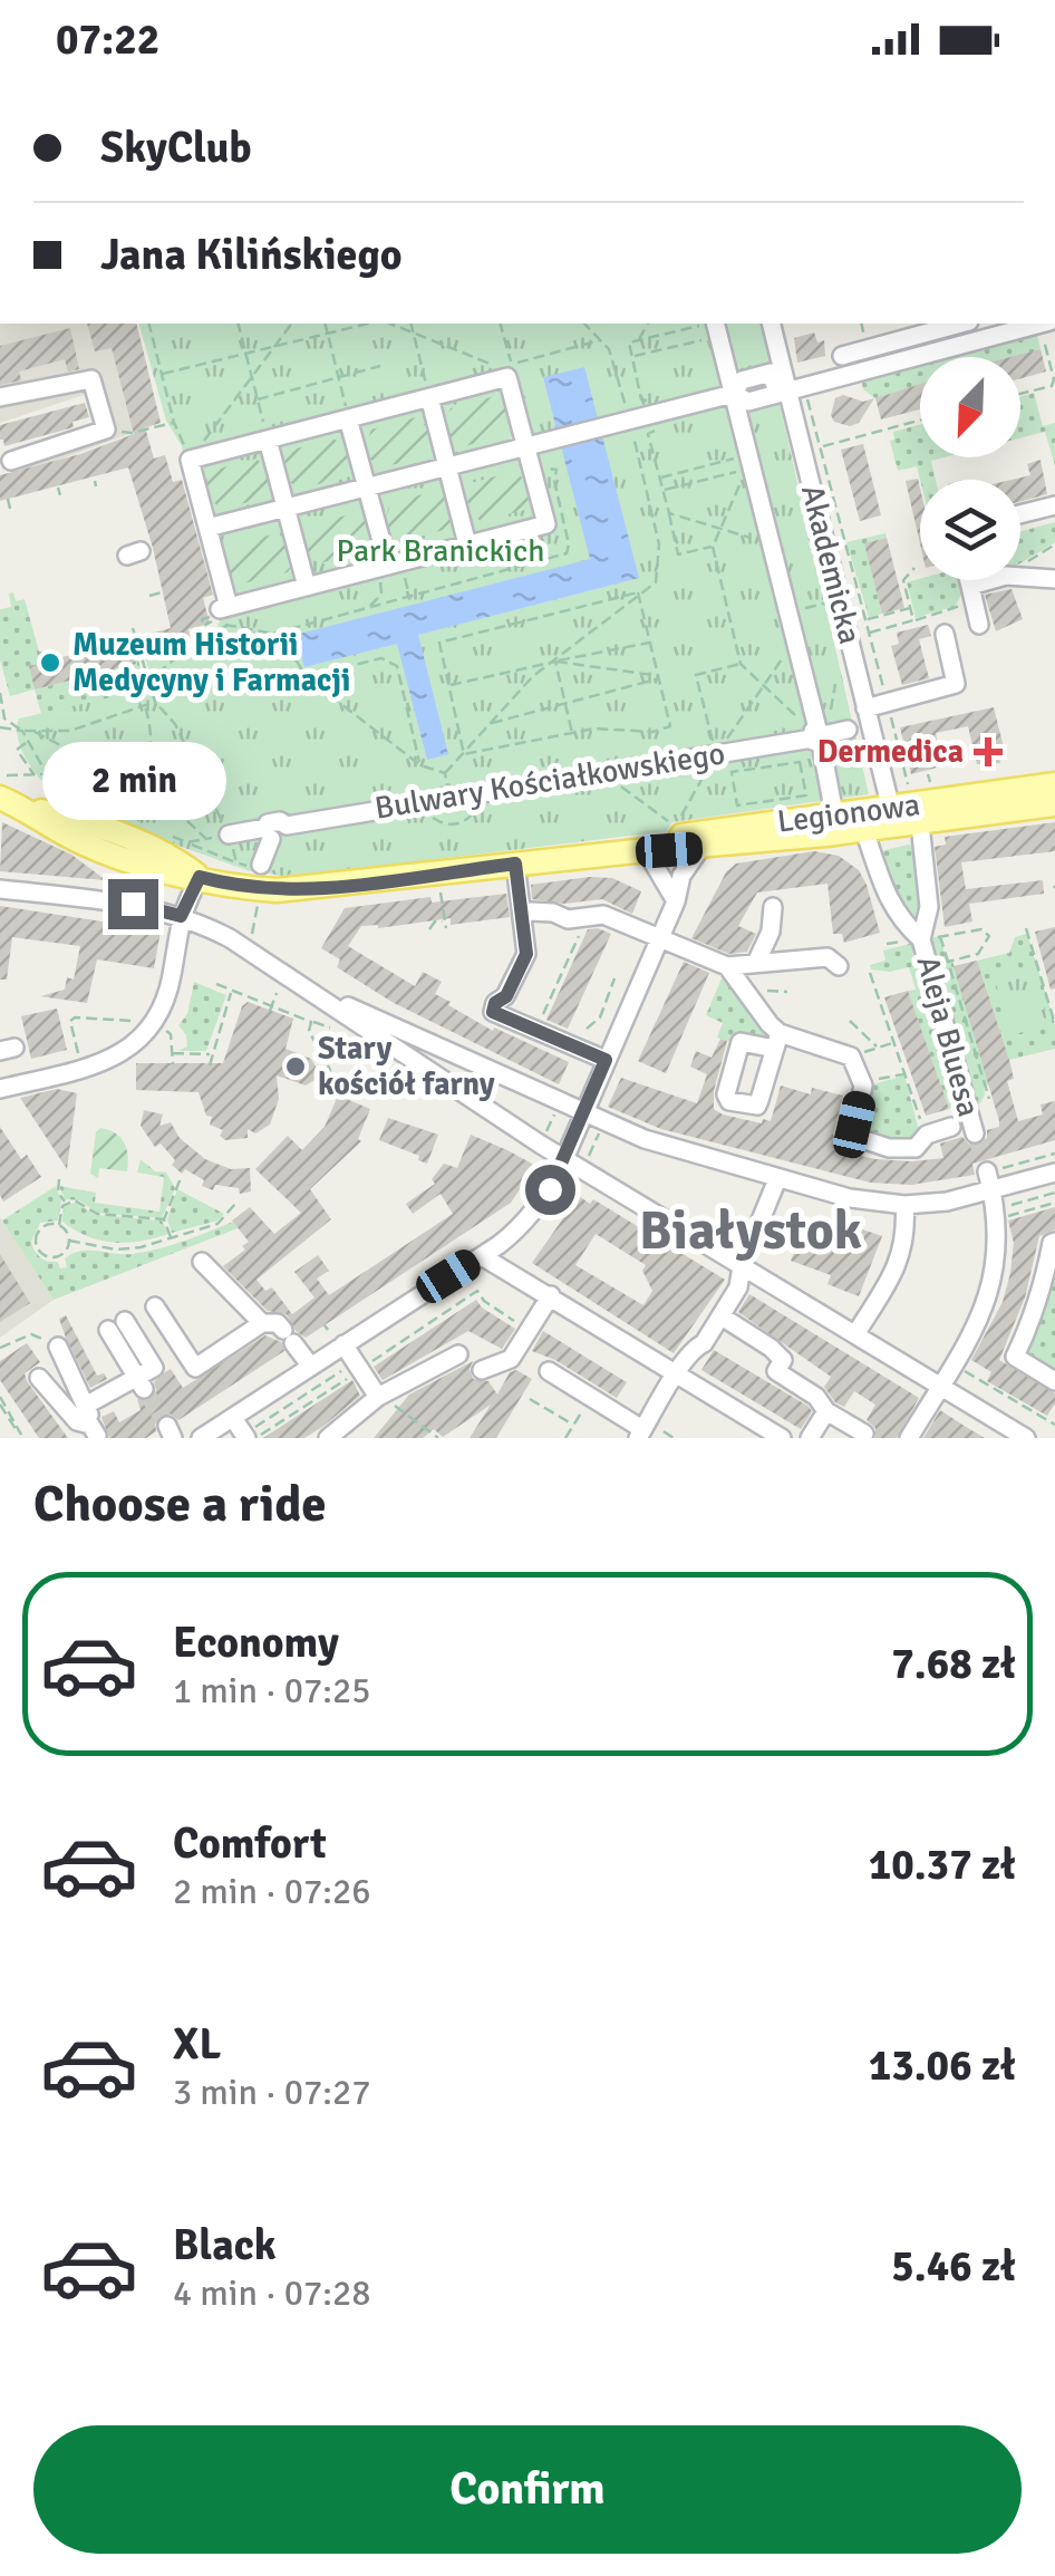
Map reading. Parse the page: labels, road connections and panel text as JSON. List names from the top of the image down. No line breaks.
{"streets":{"main road":["Legionowa"],"street":["Akademicka","Bulwary Kościałkowskiego","Aleja Bluesa"]},"crossings":[["Akademicka","Legionowa"]],"districts":["Białystok"],"parks":["Park Branickich"],"places":{"other":["Muzeum Historii Medycyny i Farmacji","Stary kościół farny"],"health":["Dermedica"]},"north":"bottom left","page":{"status":"07:22","banner":["SkyClub","Jana Kilińskiego"],"bubble":"2 min","heading":"Choose a ride","list":[{"name":"Economy","note":"1 min · 07:25","value":"7.68 zł"},{"name":"Comfort","note":"2 min · 07:26","value":"10.37 zł"},{"name":"XL","note":"3 min · 07:27","value":"13.06 zł"},{"name":"Black","note":"4 min · 07:28","value":"5.46 zł"}],"buttons":"Confirm"}}
